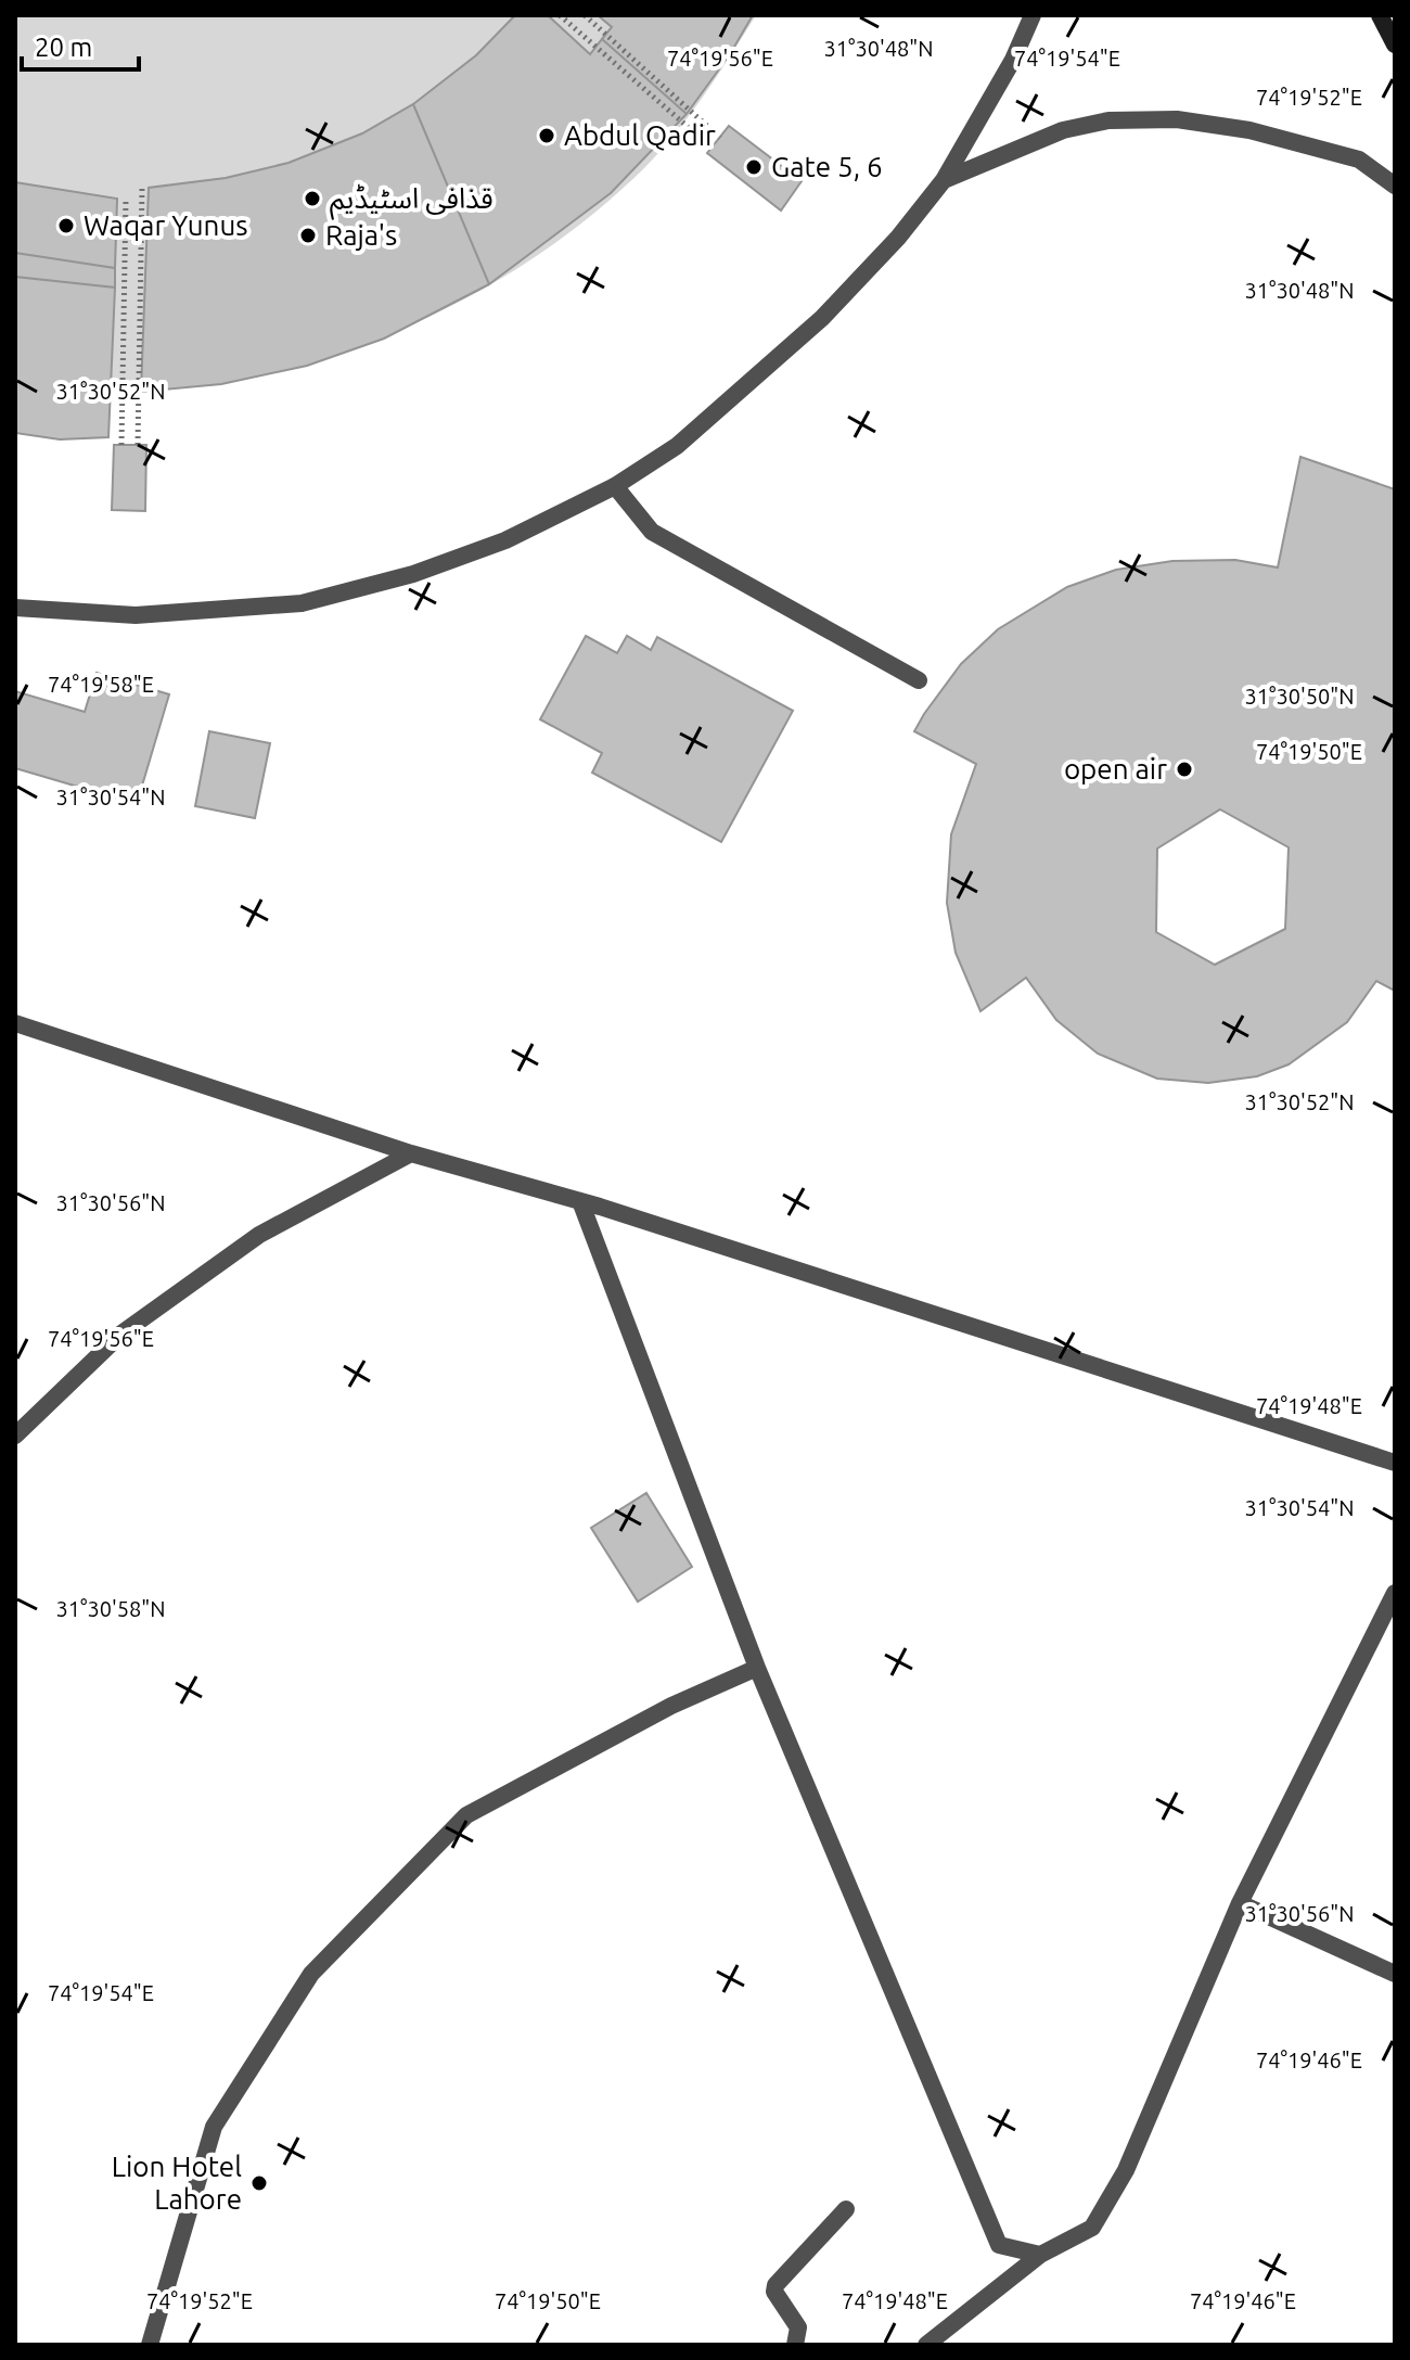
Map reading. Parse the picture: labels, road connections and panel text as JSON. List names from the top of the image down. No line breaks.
{"places":["Abdul Qadir","Gate 5, 6","قذافی اسٹیڈیم","Waqar Yunus","Raja's","open air","Lion Hotel Lahore"],"scale_bar":"20 m","coordinates":["31°30'48\"N","74°19'56\"E","74°19'54\"E","74°19'52\"E","31°30'52\"N","74°19'58\"E","31°30'50\"N","74°19'50\"E","31°30'54\"N","31°30'56\"N","74°19'48\"E","31°30'58\"N","74°19'46\"E"]}
